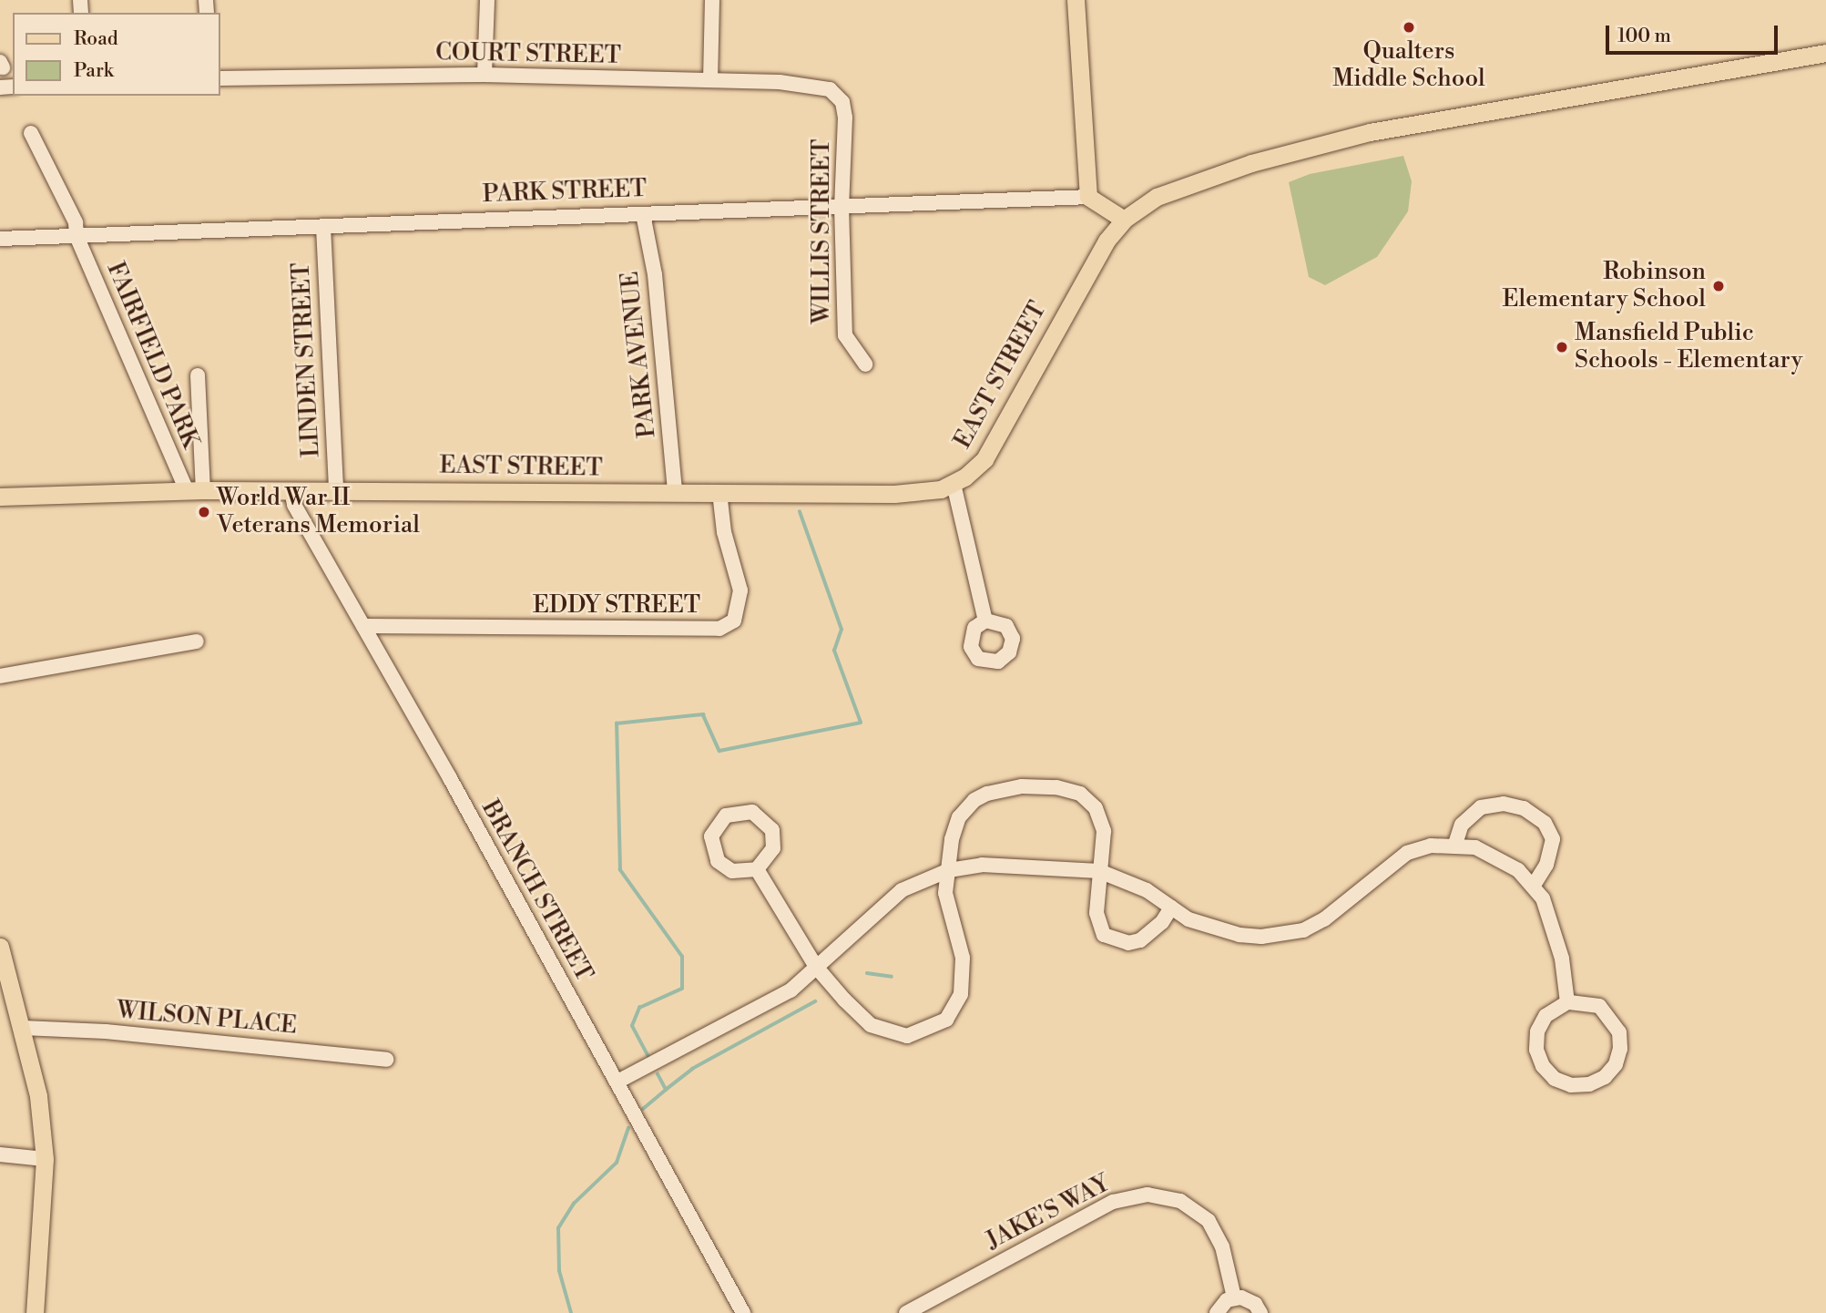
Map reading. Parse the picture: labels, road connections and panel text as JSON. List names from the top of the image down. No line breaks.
{"streets":{"main road":["EAST STREET"],"street":["COURT STREET","PARK STREET","WILLIS STREET","PARK AVENUE","FAIRFIELD PARK","LINDEN STREET","EDDY STREET","BRANCH STREET","WILSON PLACE","JAKE'S WAY"]},"crossings":[["COURT STREET","WILLIS STREET"],["PARK STREET","WILLIS STREET"],["PARK STREET","PARK AVENUE"],["PARK STREET","FAIRFIELD PARK"],["PARK STREET","LINDEN STREET"],["PARK AVENUE","EAST STREET"],["FAIRFIELD PARK","EAST STREET"],["LINDEN STREET","EAST STREET"],["EAST STREET","EDDY STREET"],["EAST STREET","BRANCH STREET"],["EDDY STREET","BRANCH STREET"]],"places":["Qualters Middle School","Robinson Elementary School","Mansfield Public Schools - Elementary","World War II Veterans Memorial"],"legend":["Road","Park"],"scale_bar":"100 m"}
